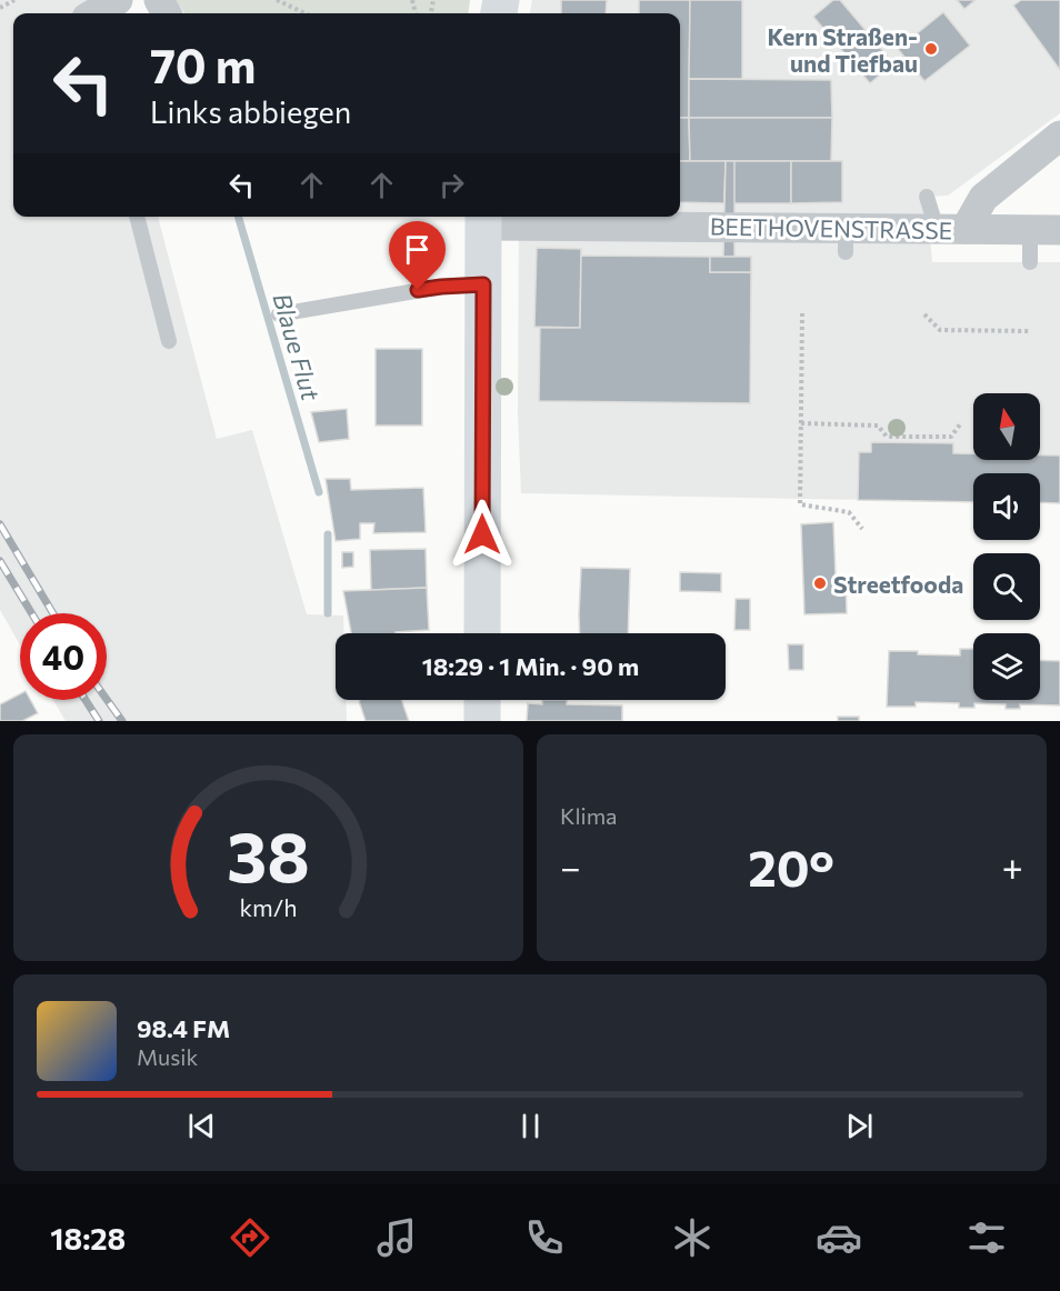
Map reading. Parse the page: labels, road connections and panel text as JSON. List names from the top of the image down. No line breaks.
{"streets":{"street":["BEETHOVENSTRASSE"]},"water":["Blaue Flut"],"places":["Kern Straßen- und Tiefbau","Streetfooda"],"north":"top","page":{"turn":["70 m","Links abbiegen"],"limit":"40","trip":"18:29 · 1 Min. · 90 m","tile":"Klima","heat":["−","20°","+"],"song":["98.4 FM","Musik"],"tabs":"18:28","gauge":["38","km/h"]}}
